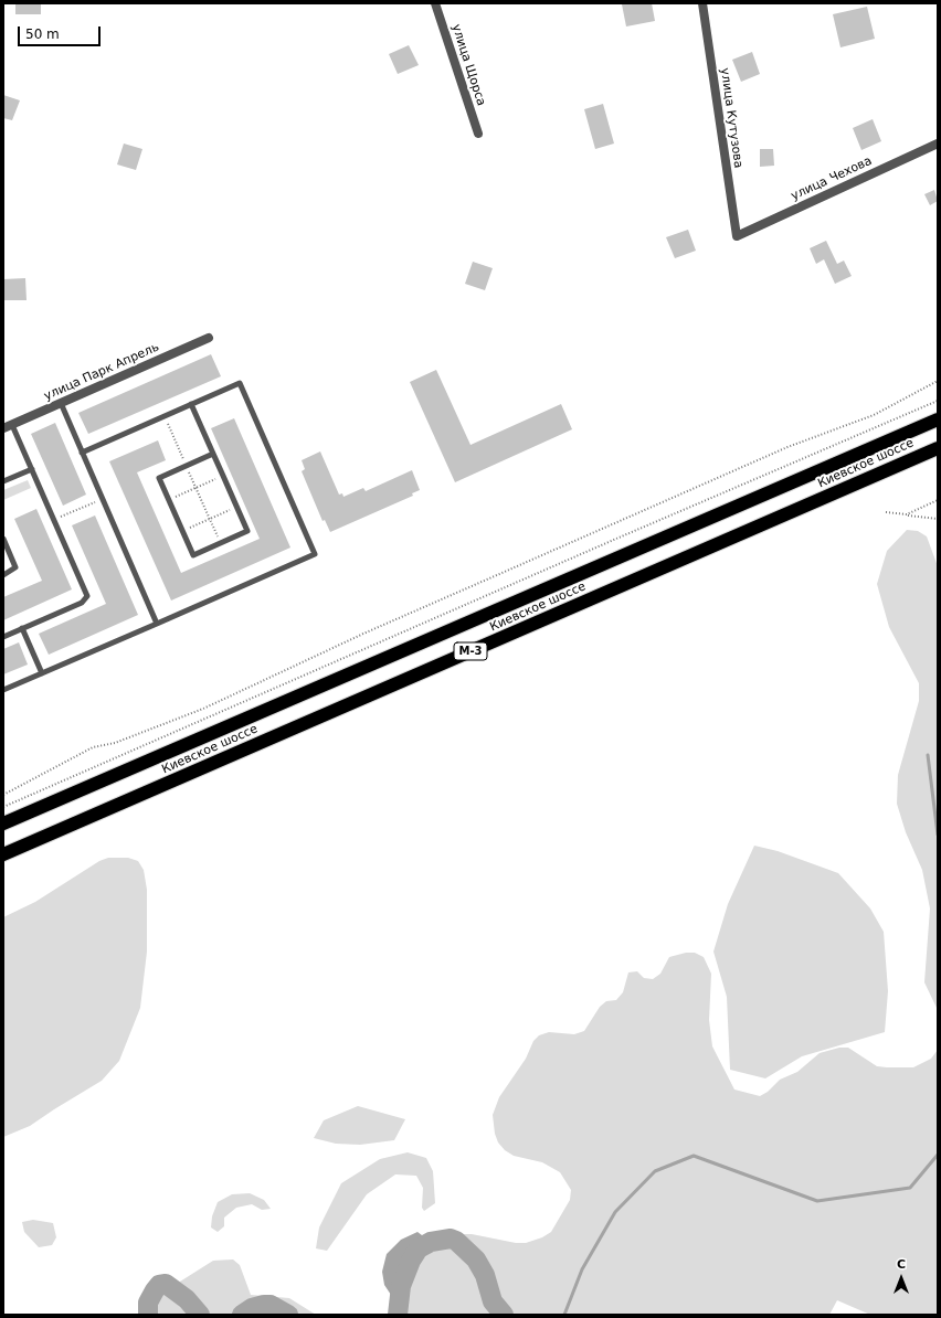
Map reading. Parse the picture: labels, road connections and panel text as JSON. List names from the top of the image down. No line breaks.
{"streets":{"highway":["Киевское шоссе","М-3"],"street":["улица Щорса","улица Кутузова","улица Чехова","улица Парк Апрель"]},"crossings":[["улица Кутузова","улица Чехова"]],"scale_bar":"50 m","north":"top"}
